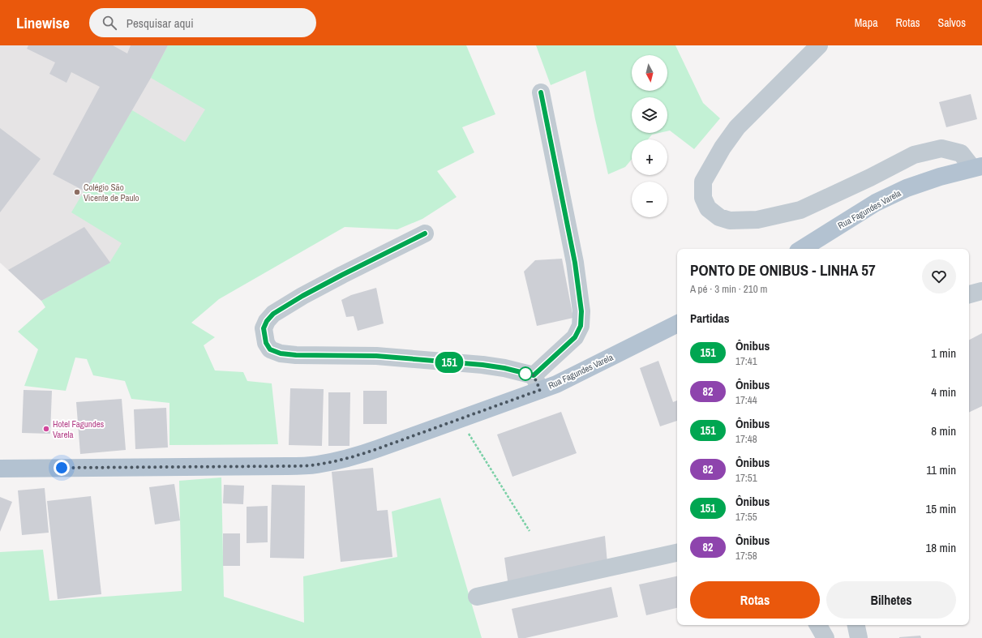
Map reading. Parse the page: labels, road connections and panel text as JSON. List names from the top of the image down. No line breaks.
{"streets":{"main road":["Rua Fagundes Varela"]},"places":["Colégio São Vicente de Paulo","Hotel Fagundes Varela"],"lines":["bus line 151"],"north":"bottom","page":{"header":"Linewise","search":"Pesquisar aqui","nav":["Mapa","Rotas","Salvos"],"on_map":"151","map_buttons":["+","−"],"heading":[["PONTO DE ONIBUS - LINHA 57","A pé · 3 min · 210 m"],"Partidas"],"list":[{"mark":"151","name":"Ônibus","note":"17:41","value":"1 min"},{"mark":"82","name":"Ônibus","note":"17:44","value":"4 min"},{"mark":"151","name":"Ônibus","note":"17:48","value":"8 min"},{"mark":"82","name":"Ônibus","note":"17:51","value":"11 min"},{"mark":"151","name":"Ônibus","note":"17:55","value":"15 min"},{"mark":"82","name":"Ônibus","note":"17:58","value":"18 min"}],"buttons":["Rotas","Bilhetes"]}}
